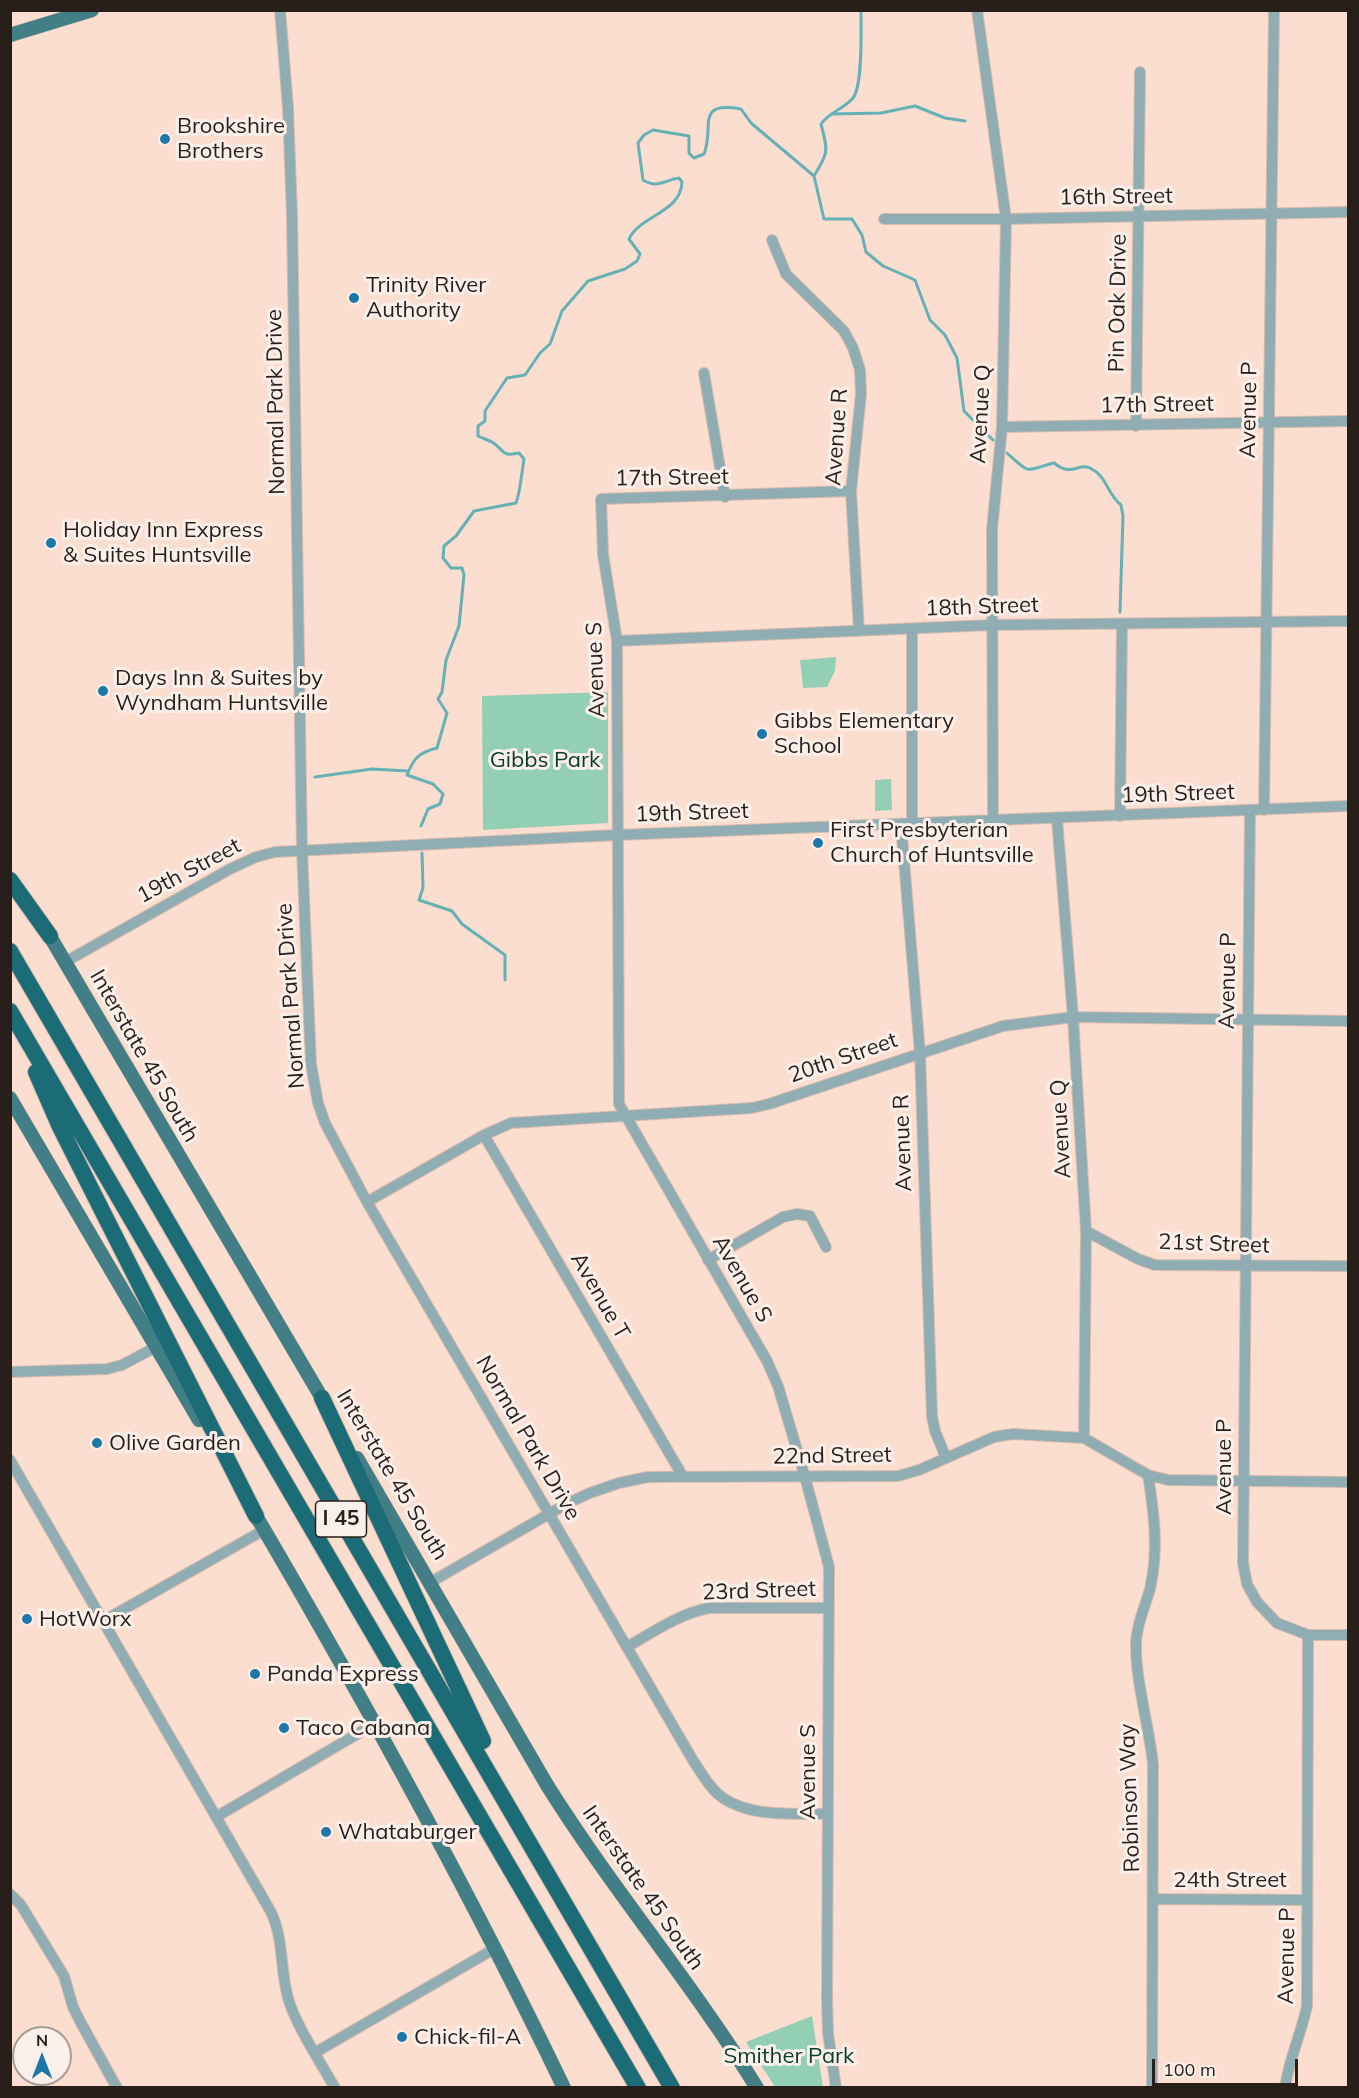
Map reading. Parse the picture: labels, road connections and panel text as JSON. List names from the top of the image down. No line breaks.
{"streets":{"highway":["I 45"],"main road":["Interstate 45 South"],"street":["16th Street","Pin Oak Drive","Normal Park Drive","17th Street","Avenue P","Avenue Q","Avenue R","18th Street","Avenue S","19th Street","20th Street","21st Street","Avenue T","22nd Street","23rd Street","Robinson Way","24th Street"]},"crossings":[["16th Street","Pin Oak Drive"],["16th Street","Avenue P"],["16th Street","Avenue Q"],["Pin Oak Drive","17th Street"],["Normal Park Drive","Avenue S"],["Normal Park Drive","19th Street"],["Normal Park Drive","20th Street"],["Normal Park Drive","22nd Street"],["Normal Park Drive","23rd Street"],["17th Street","Avenue P"],["17th Street","Avenue Q"],["17th Street","Avenue R"],["17th Street","Avenue S"],["Avenue P","18th Street"],["Avenue P","19th Street"],["Avenue P","20th Street"],["Avenue P","21st Street"],["Avenue P","22nd Street"],["Avenue P","24th Street"],["Avenue Q","18th Street"],["Avenue Q","19th Street"],["Avenue Q","20th Street"],["Avenue Q","21st Street"],["Avenue Q","22nd Street"],["Avenue R","18th Street"],["Avenue R","19th Street"],["Avenue R","20th Street"],["Avenue R","22nd Street"],["18th Street","Avenue S"],["Avenue S","19th Street"],["Avenue S","20th Street"],["Avenue S","22nd Street"],["Avenue S","23rd Street"],["19th Street","Interstate 45 South"],["Interstate 45 South","22nd Street"],["20th Street","Avenue T"],["Avenue T","22nd Street"],["22nd Street","Robinson Way"],["Robinson Way","24th Street"]],"parks":["Gibbs Park","Smither Park"],"places":["Brookshire Brothers","Trinity River Authority","Holiday Inn Express & Suites Huntsville","Days Inn & Suites by Wyndham Huntsville","Gibbs Elementary School","First Presbyterian Church of Huntsville","Olive Garden","HotWorx","Panda Express","Taco Cabana","Whataburger","Chick-fil-A"],"scale_bar":"100 m","north":"top"}
